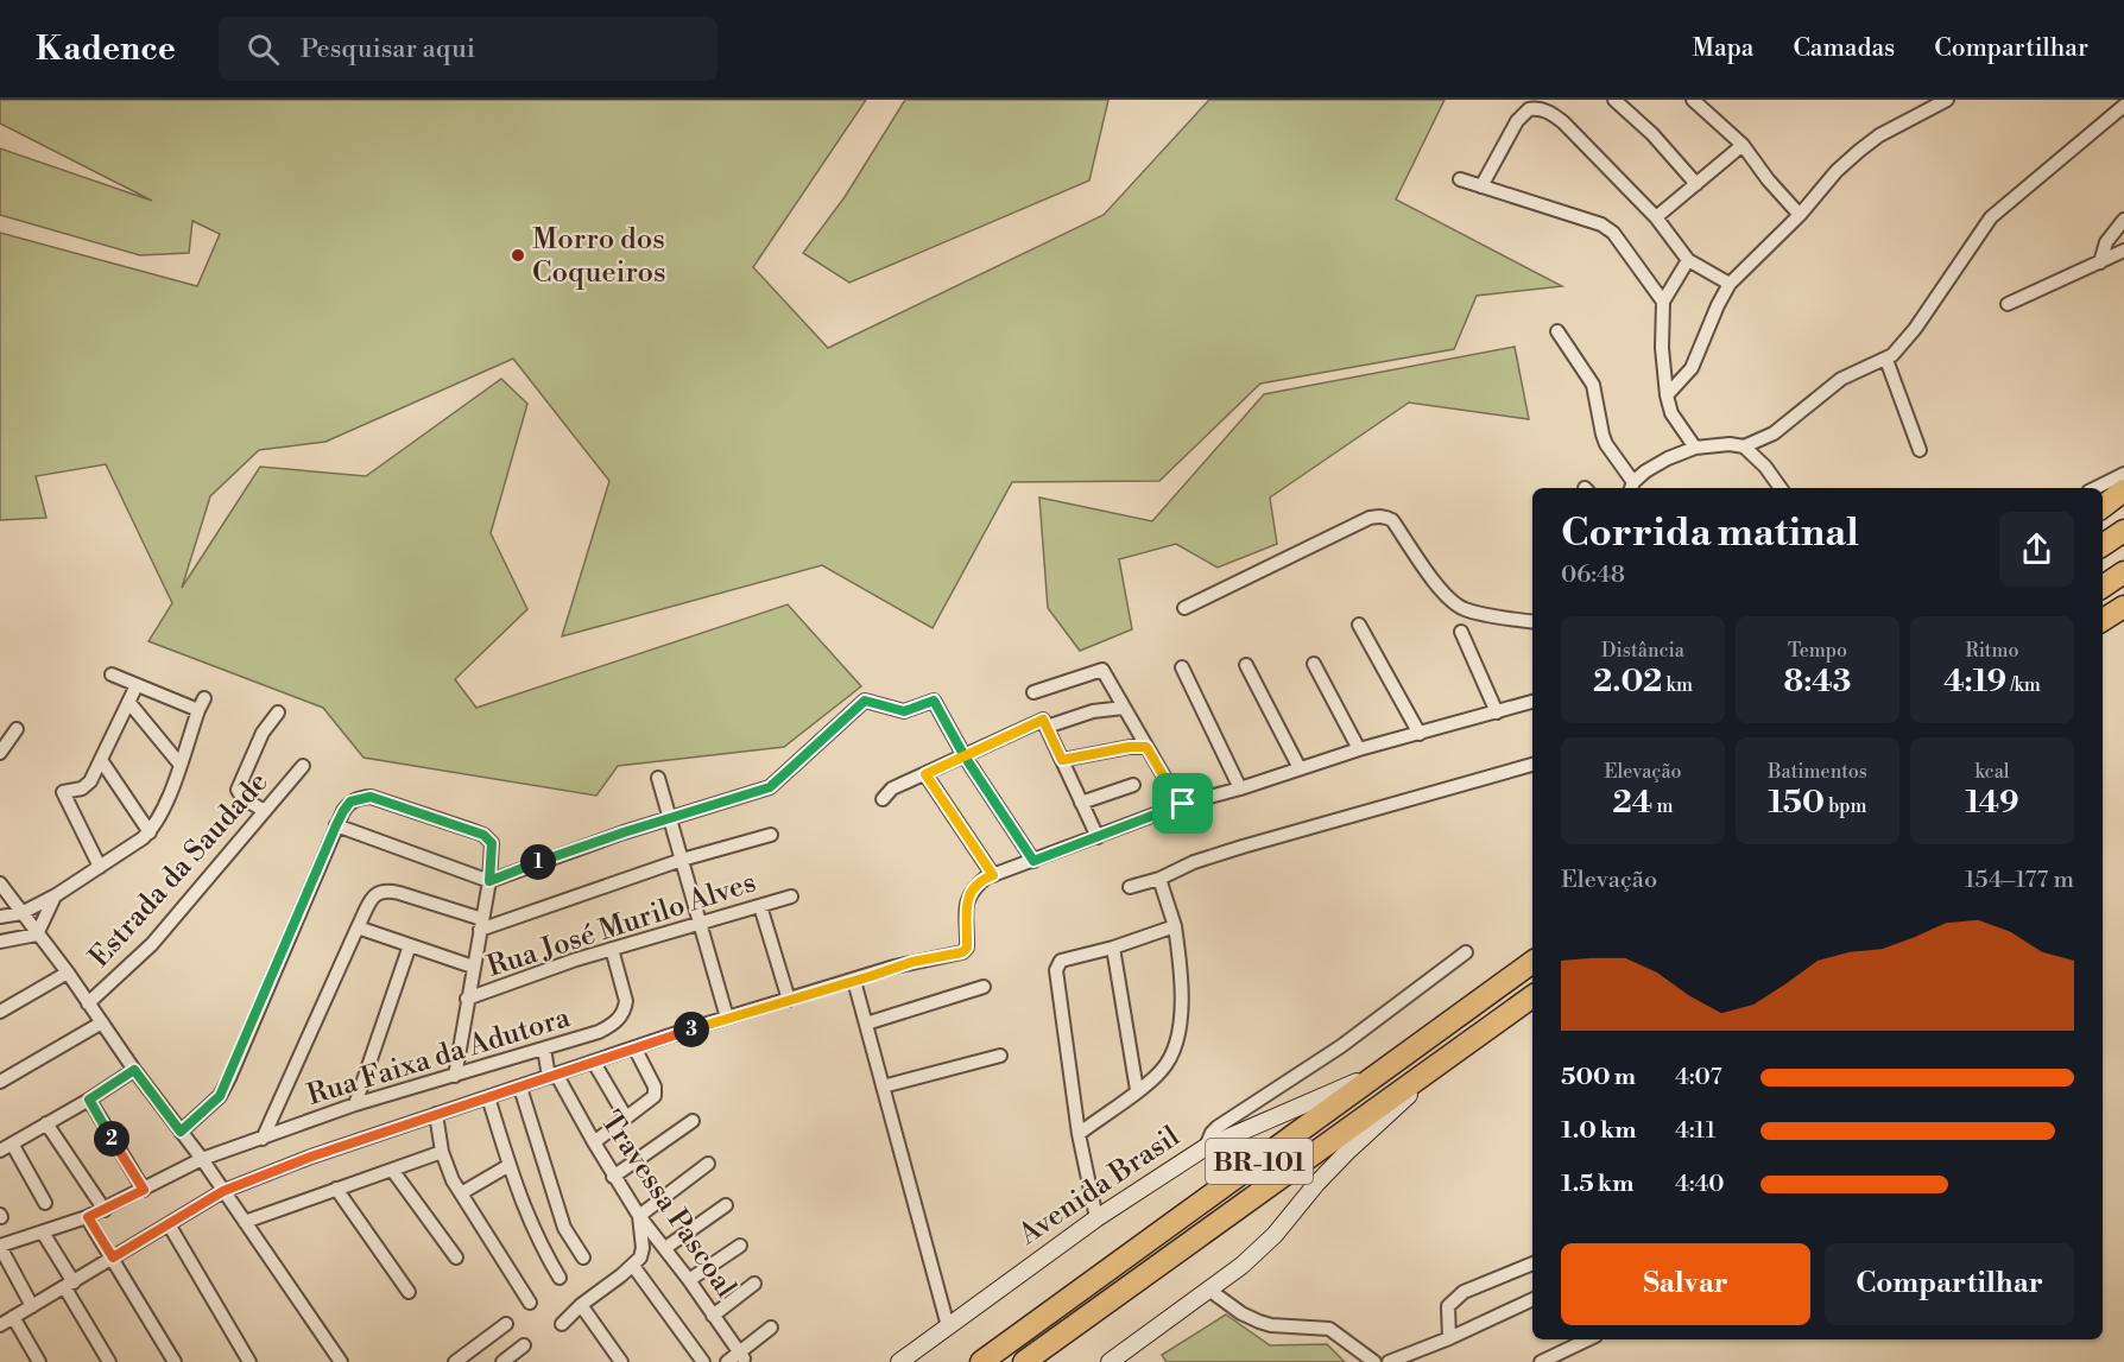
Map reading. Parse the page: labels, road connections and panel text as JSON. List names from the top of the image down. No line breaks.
{"streets":{"highway":["BR-101","Avenida Brasil"],"street":["Estrada da Saudade","Rua José Murilo Alves","Rua Faixa da Adutora","Travessa Pascoal"]},"crossings":[["Rua José Murilo Alves","Rua Faixa da Adutora"],["Rua Faixa da Adutora","Travessa Pascoal"]],"places":["Morro dos Coqueiros"],"page":{"header":"Kadence","search":"Pesquisar aqui","nav":["Mapa","Camadas","Compartilhar"],"heading":["Corrida matinal","06:48"],"stats":[["Distância","2.02 km"],["Tempo","8:43"],["Ritmo","4:19 /km"],["Elevação","24 m"],["Batimentos","150 bpm"],["kcal","149"]],"pins":["1","3","2"],"chart":["Elevação","154–177 m"],"list":[{"name":"500 m","note":"4:07"},{"name":"1.0 km","note":"4:11"},{"name":"1.5 km","note":"4:40"}],"buttons":["Salvar","Compartilhar"]}}
